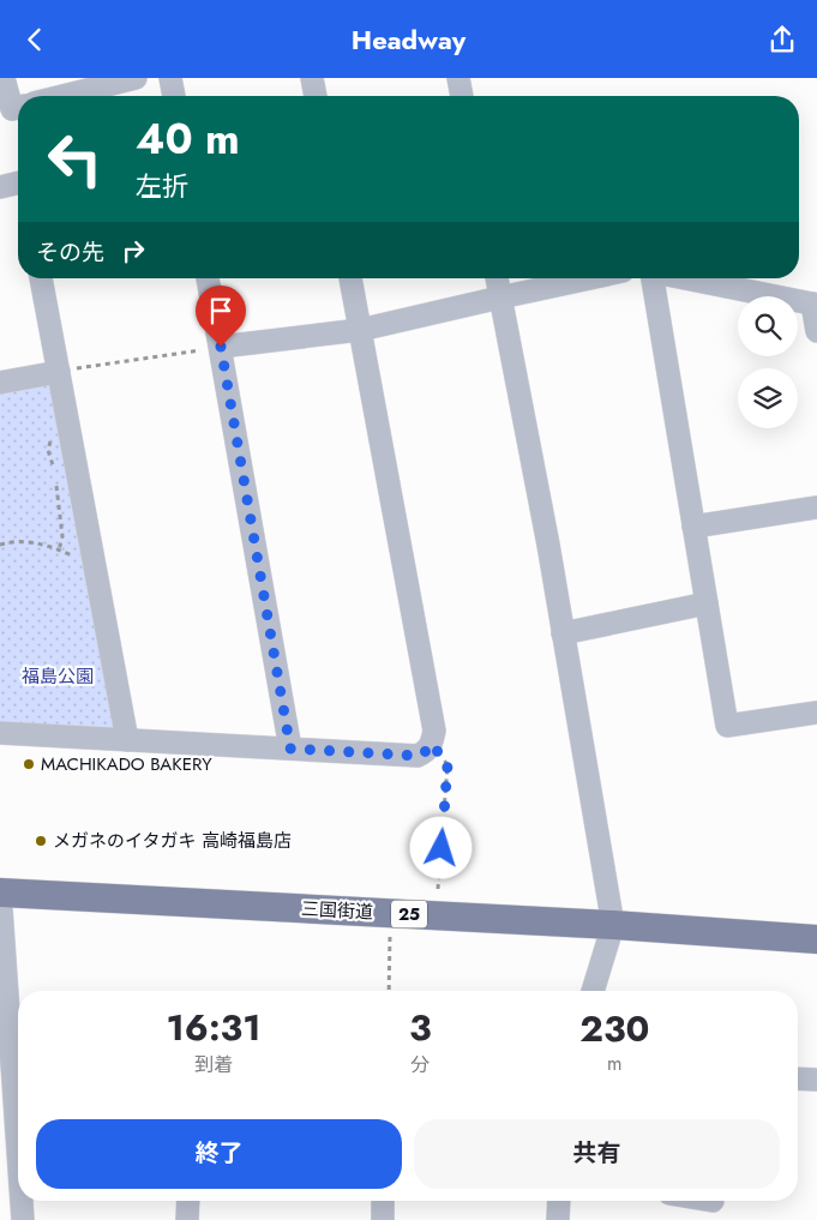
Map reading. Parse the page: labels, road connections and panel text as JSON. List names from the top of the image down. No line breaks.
{"streets":{"main road":["三国街道","25"]},"parks":["福島公園"],"places":["MACHIKADO BAKERY","メガネのイタガキ 高崎福島店"],"page":{"header":"Headway","turn":["40 m","左折"],"then":"その先","eta":["16:31","到着","3","分","230","m"],"buttons":["終了","共有"]}}
